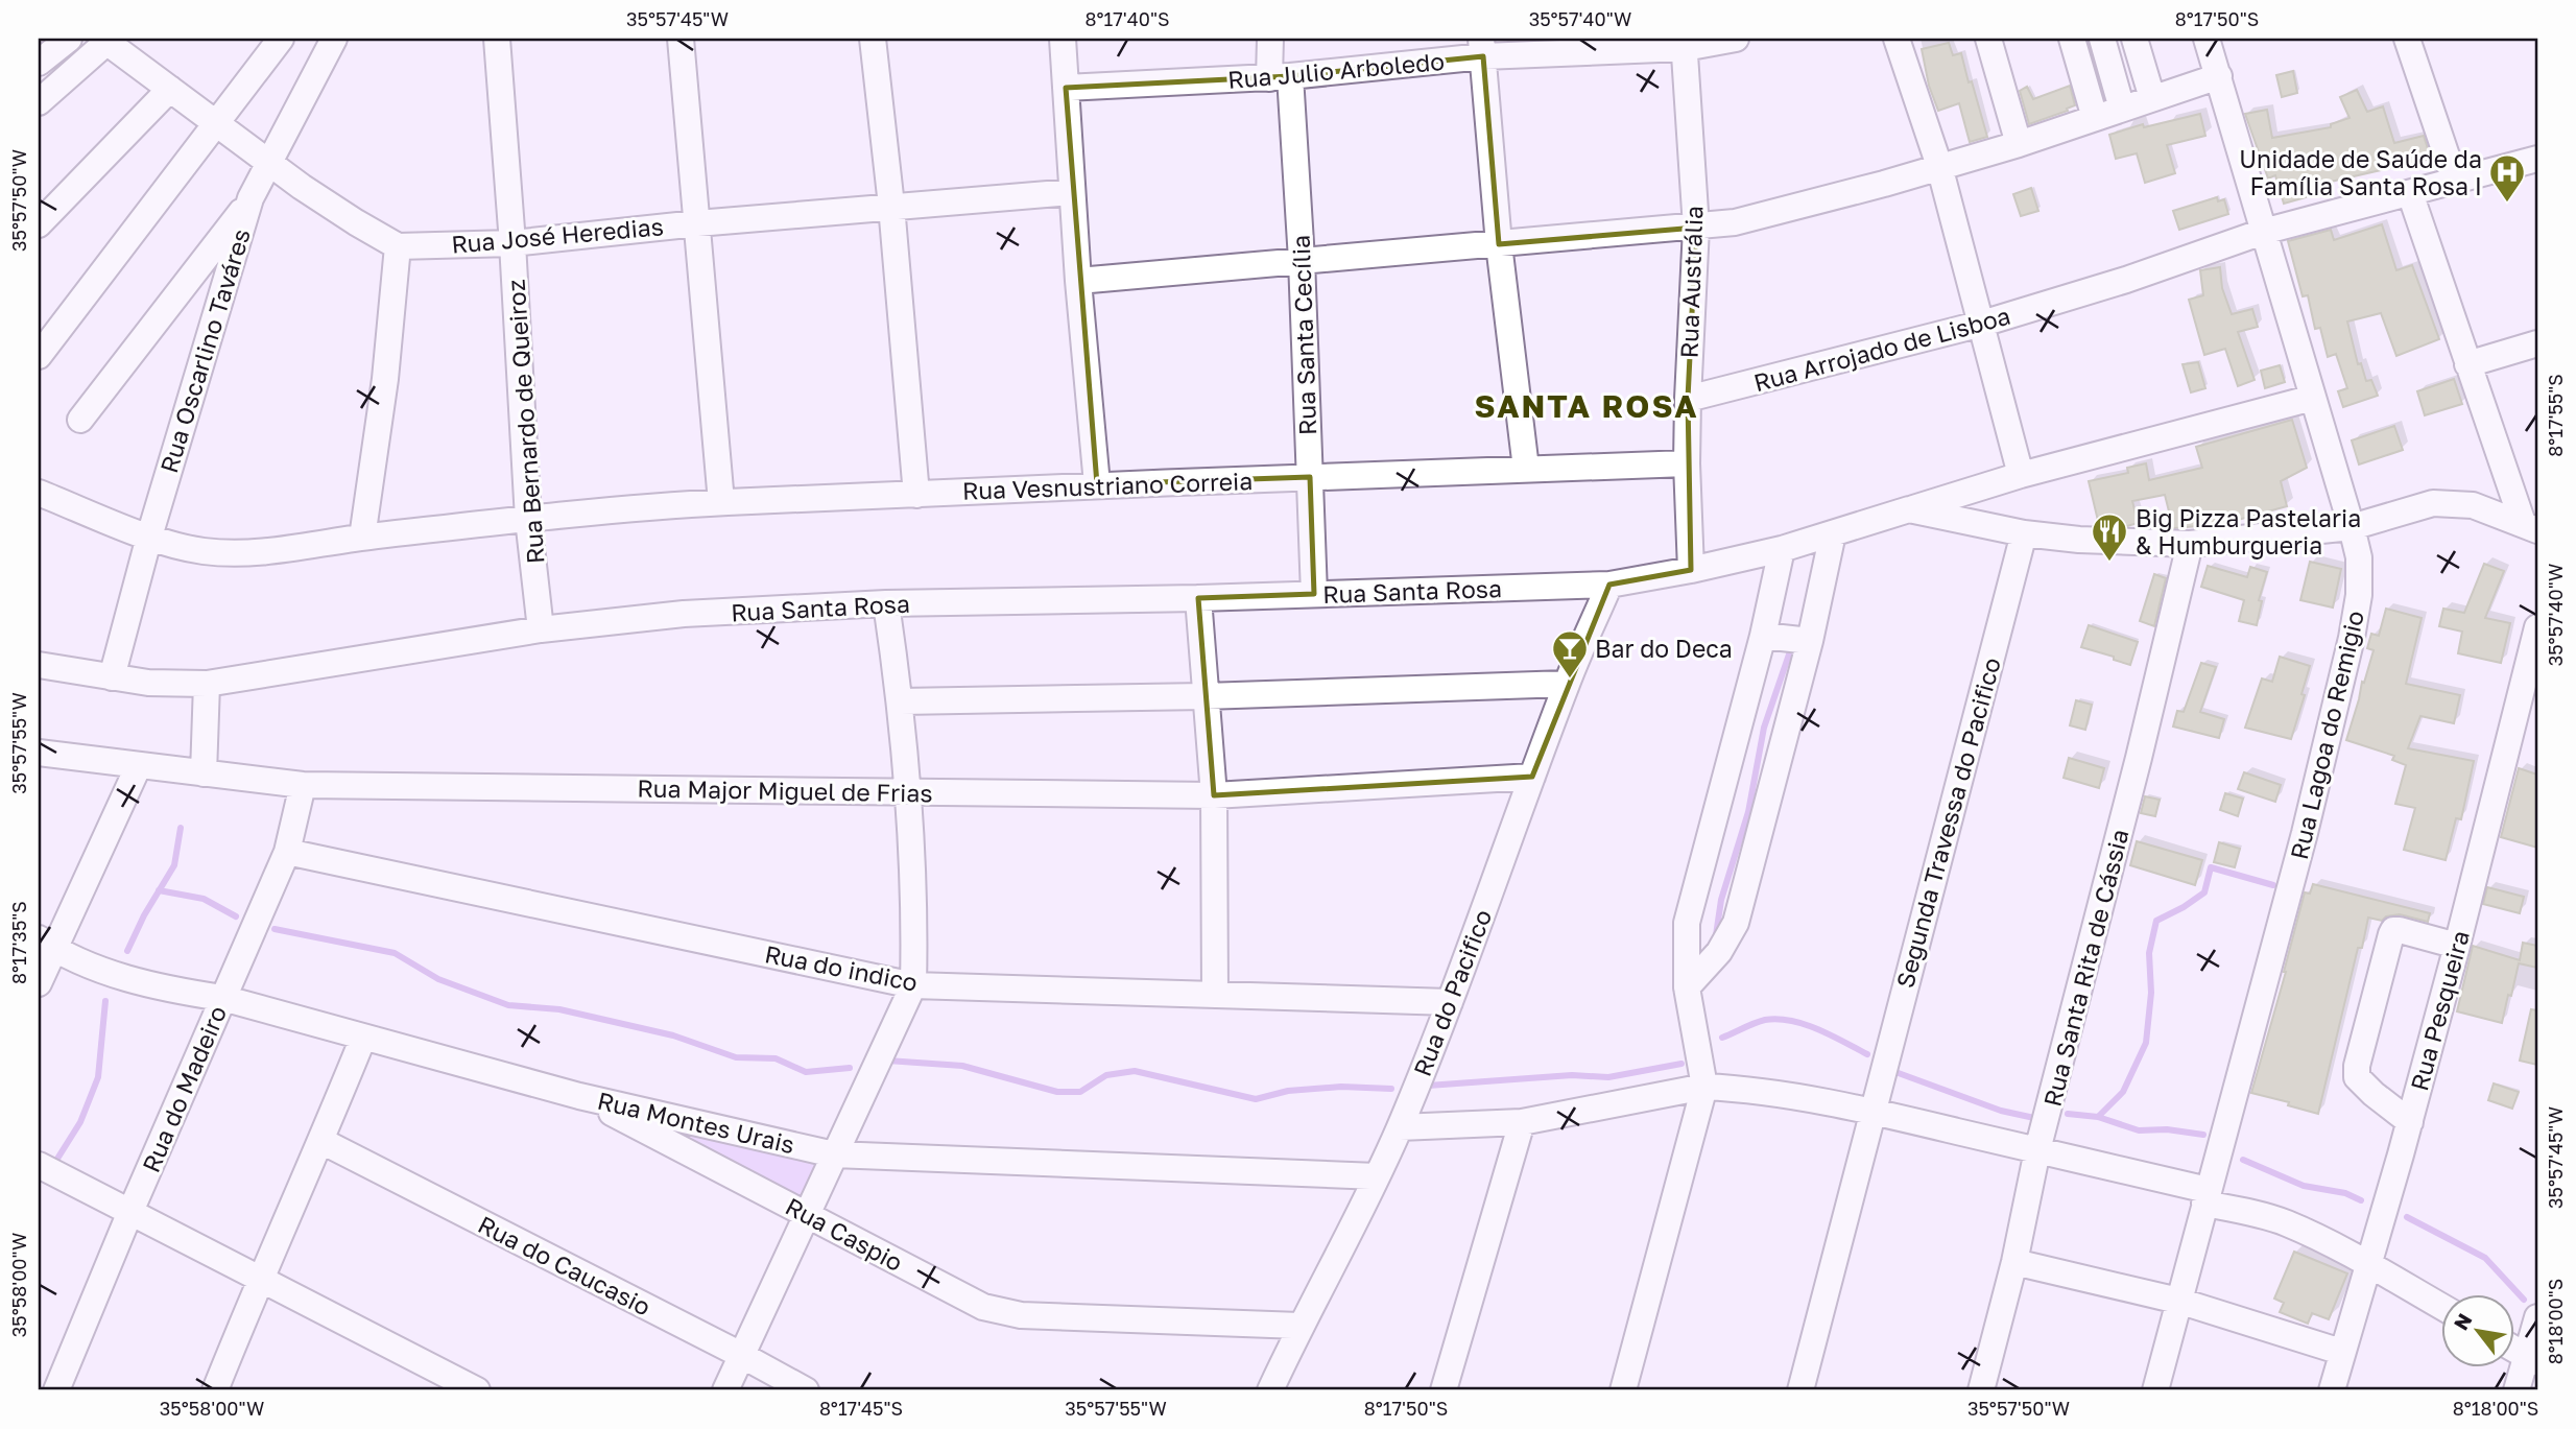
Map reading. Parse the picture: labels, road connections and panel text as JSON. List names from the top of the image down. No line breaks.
{"streets":{"street":["Rua Julio Arboledo","Rua José Heredias","Rua Austrália","Rua Santa Cecília","Rua Arrojado de Lisboa","Rua Oscarlino Taváres","Rua Bernardo de Queiroz","Rua Vesnustriano Correia","Rua Santa Rosa","Rua Lagoa do Remigio","Rua Major Miguel de Frias","Segunda Travessa do Pacifico","Rua do indico","Rua Santa Rita de Cássia","Rua do Pacifico","Rua Pesqueira","Rua do Madeiro","Rua Montes Urais","Rua Caspio","Rua do Caucasio"]},"crossings":[["Rua Julio Arboledo","Rua Austrália"],["Rua Julio Arboledo","Rua Santa Cecília"],["Rua José Heredias","Rua Bernardo de Queiroz"],["Rua Austrália","Rua Arrojado de Lisboa"],["Rua Austrália","Rua Vesnustriano Correia"],["Rua Austrália","Rua Santa Rosa"],["Rua Santa Cecília","Rua Vesnustriano Correia"],["Rua Santa Cecília","Rua Santa Rosa"],["Rua Arrojado de Lisboa","Rua Lagoa do Remigio"],["Rua Oscarlino Taváres","Rua Vesnustriano Correia"],["Rua Oscarlino Taváres","Rua Santa Rosa"],["Rua Bernardo de Queiroz","Rua Vesnustriano Correia"],["Rua Bernardo de Queiroz","Rua Santa Rosa"],["Rua Santa Rosa","Rua do Pacifico"],["Rua Major Miguel de Frias","Rua do Pacifico"],["Rua Major Miguel de Frias","Rua do Madeiro"],["Rua do indico","Rua do Pacifico"],["Rua do indico","Rua do Madeiro"],["Rua do Pacifico","Rua Montes Urais"],["Rua do Pacifico","Rua Caspio"],["Rua do Madeiro","Rua Montes Urais"],["Rua Montes Urais","Rua Caspio"]],"districts":["SANTA ROSA"],"places":{"hospital":["Unidade de Saúde da Família Santa Rosa I"],"restaurant":["Big Pizza Pastelaria & Humburgueria"],"bar":["Bar do Deca"]},"north":"top left","coordinates":["35°57'45\"W","8°17'40\"S","35°57'40\"W","8°17'50\"S","35°57'50\"W","8°17'55\"S","35°57'55\"W","8°17'35\"S","35°58'00\"W","8°18'00\"S","8°17'45\"S"]}
